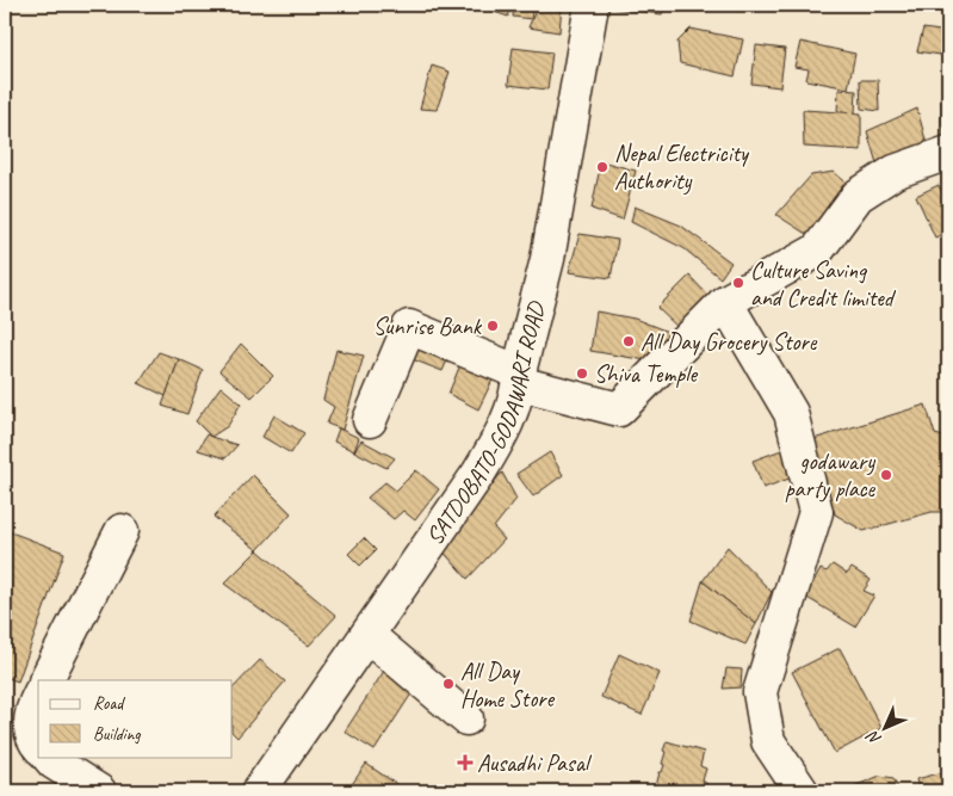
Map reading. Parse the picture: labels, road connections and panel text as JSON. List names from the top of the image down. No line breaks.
{"streets":{"street":["SATDOBATO-GODAWARI ROAD"]},"places":{"other":["Nepal Electricity Authority","Culture Saving and Credit limited","Sunrise Bank","All Day Grocery Store","Shiva Temple","godawary party place","All Day Home Store"],"health":["Ausadhi Pasal"]},"legend":["Road","Building"],"north":"bottom left"}
